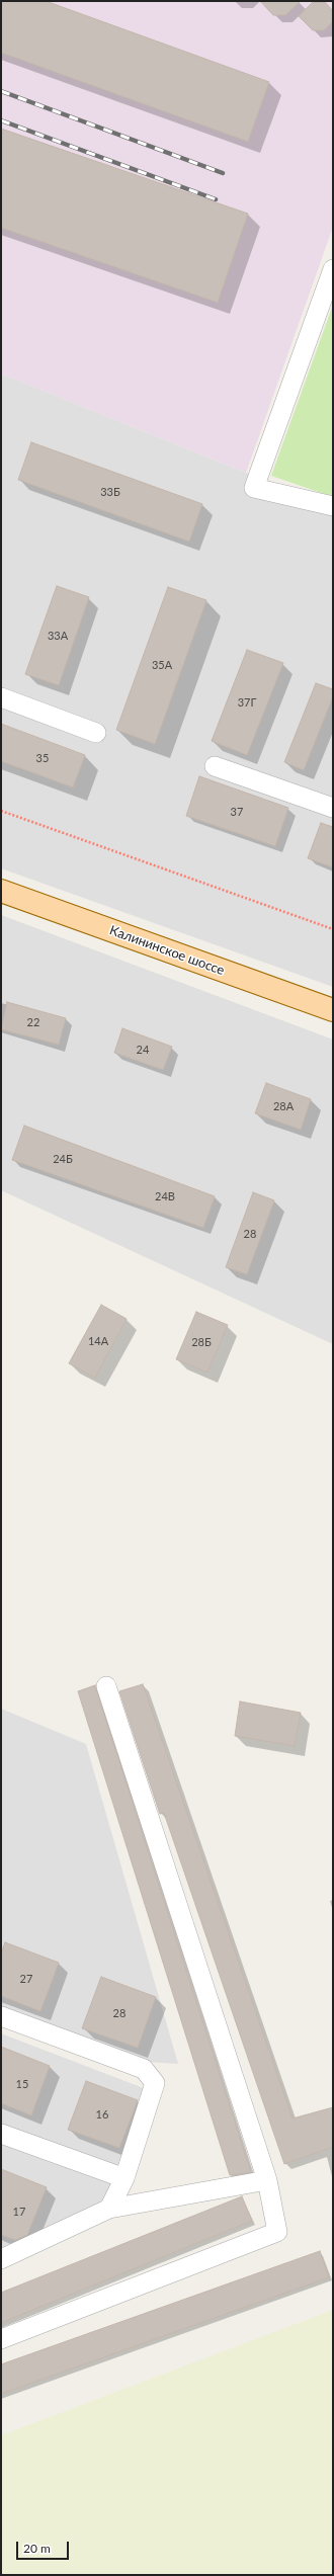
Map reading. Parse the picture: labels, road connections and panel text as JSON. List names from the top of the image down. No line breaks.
{"streets":{"main road":["Калининское шоссе"]},"house_numbers":["33Б","33А","35А","37Г","35","37","22","24","28А","24Б","24В","28","14А","28Б","27","28","15","16","17"],"scale_bar":"20 m"}
